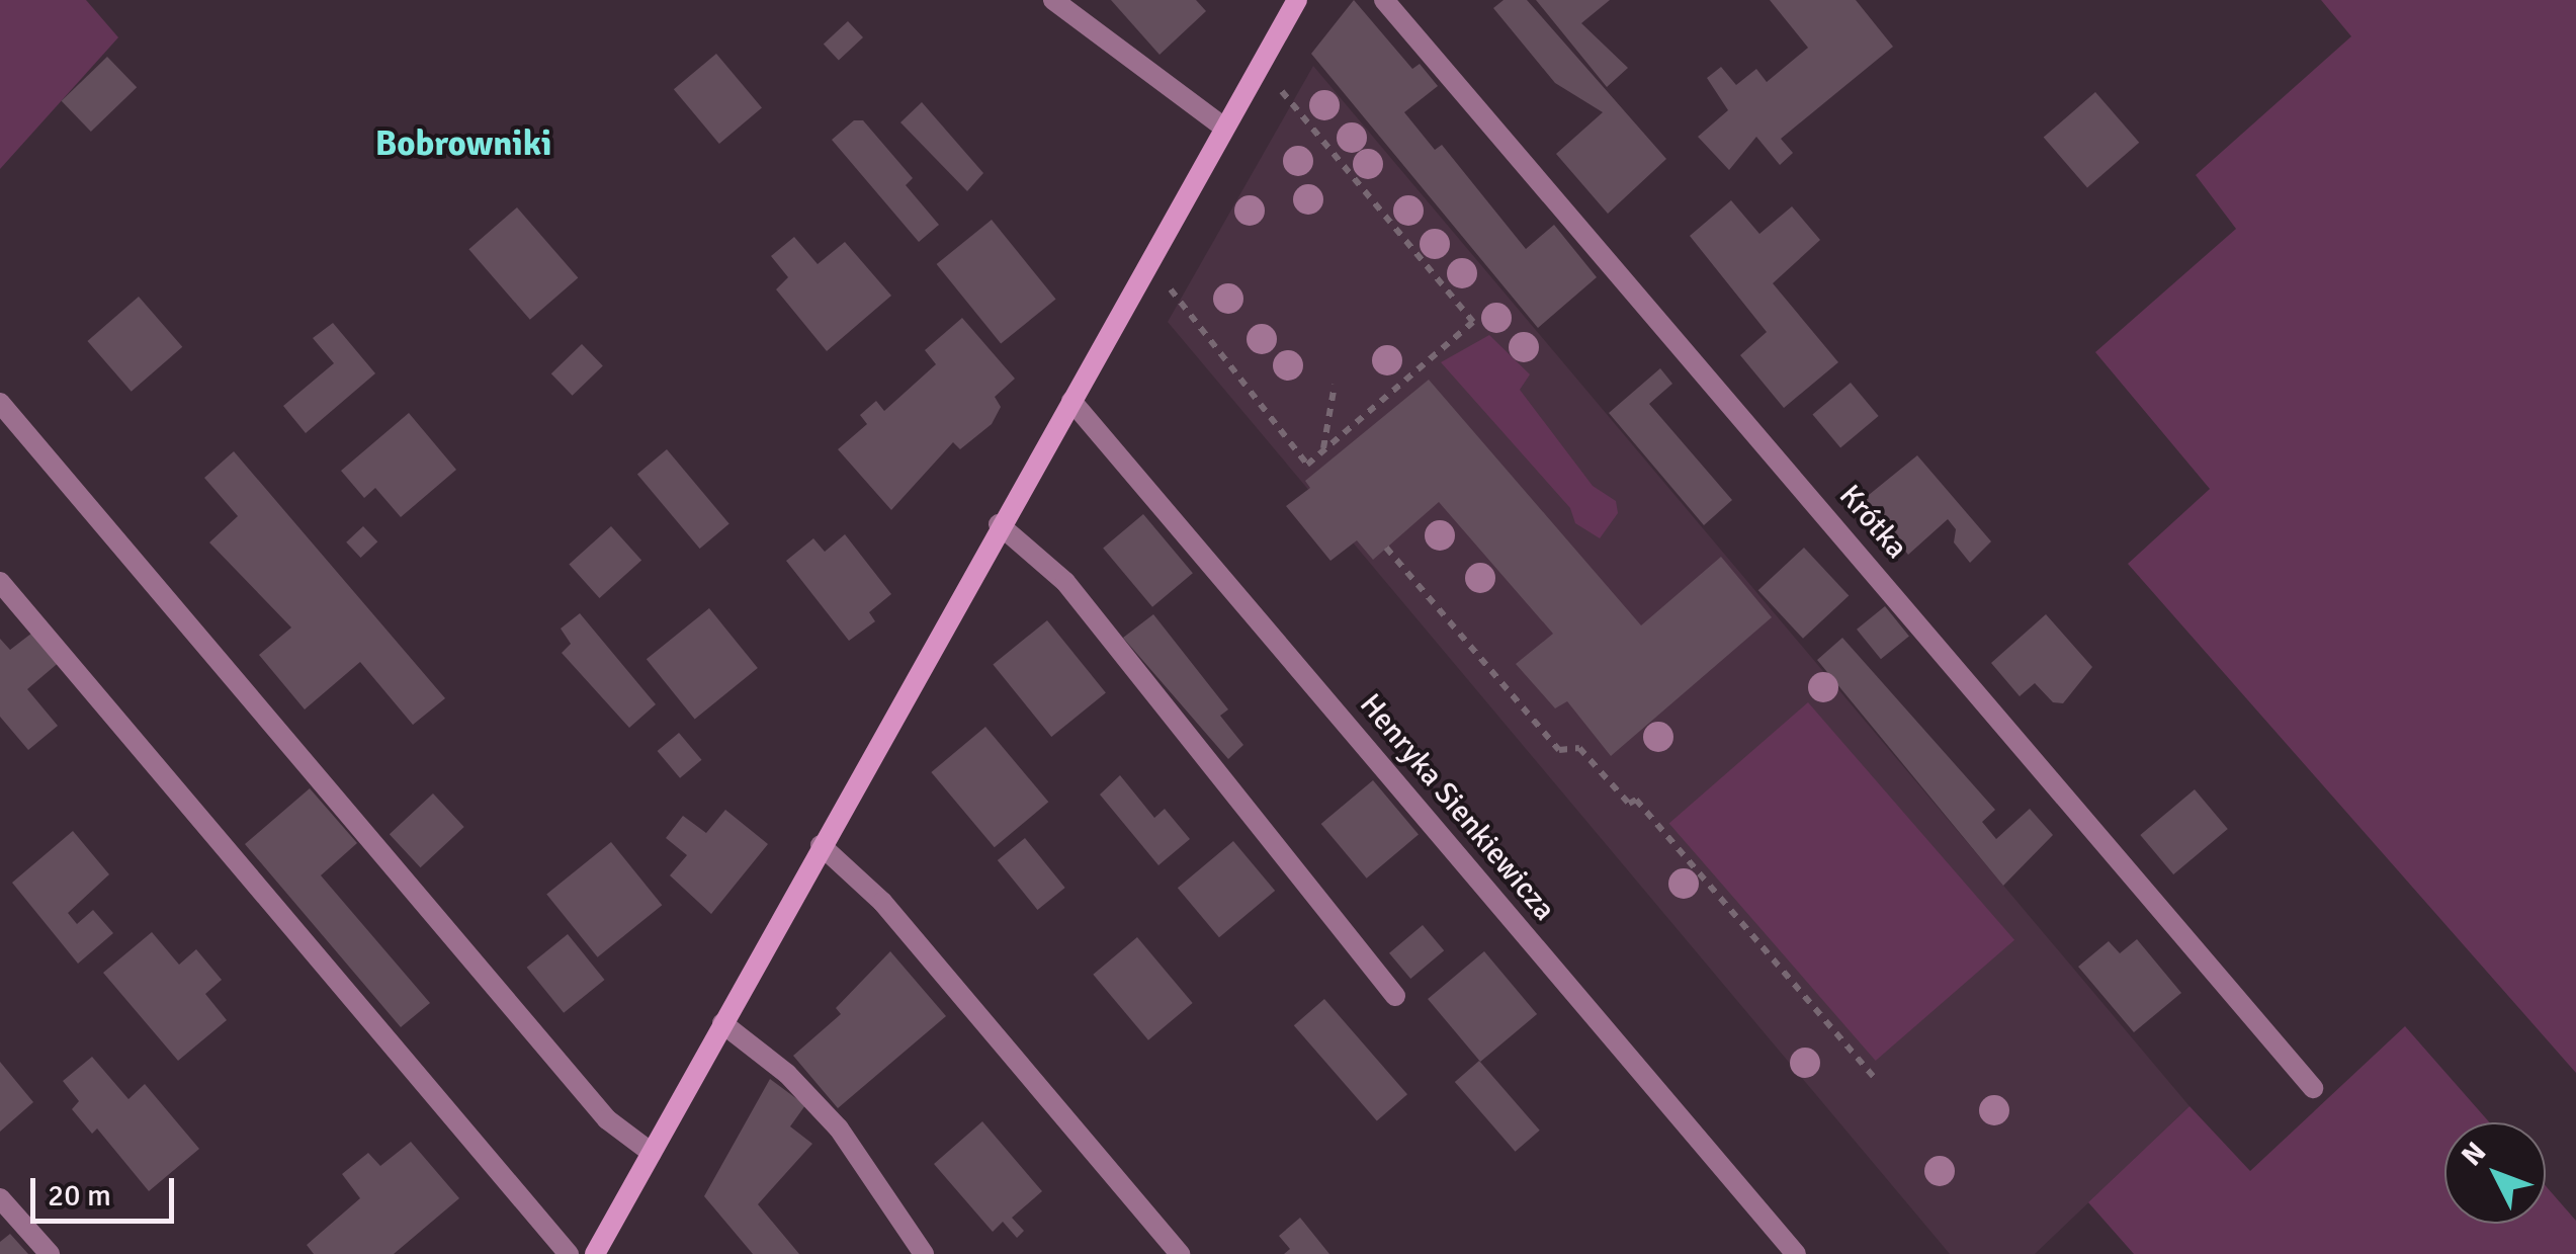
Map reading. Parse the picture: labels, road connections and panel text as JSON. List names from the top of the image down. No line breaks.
{"streets":{"street":["Krótka","Henryka Sienkiewicza"]},"districts":["Bobrowniki"],"scale_bar":"20 m","north":"top left"}
